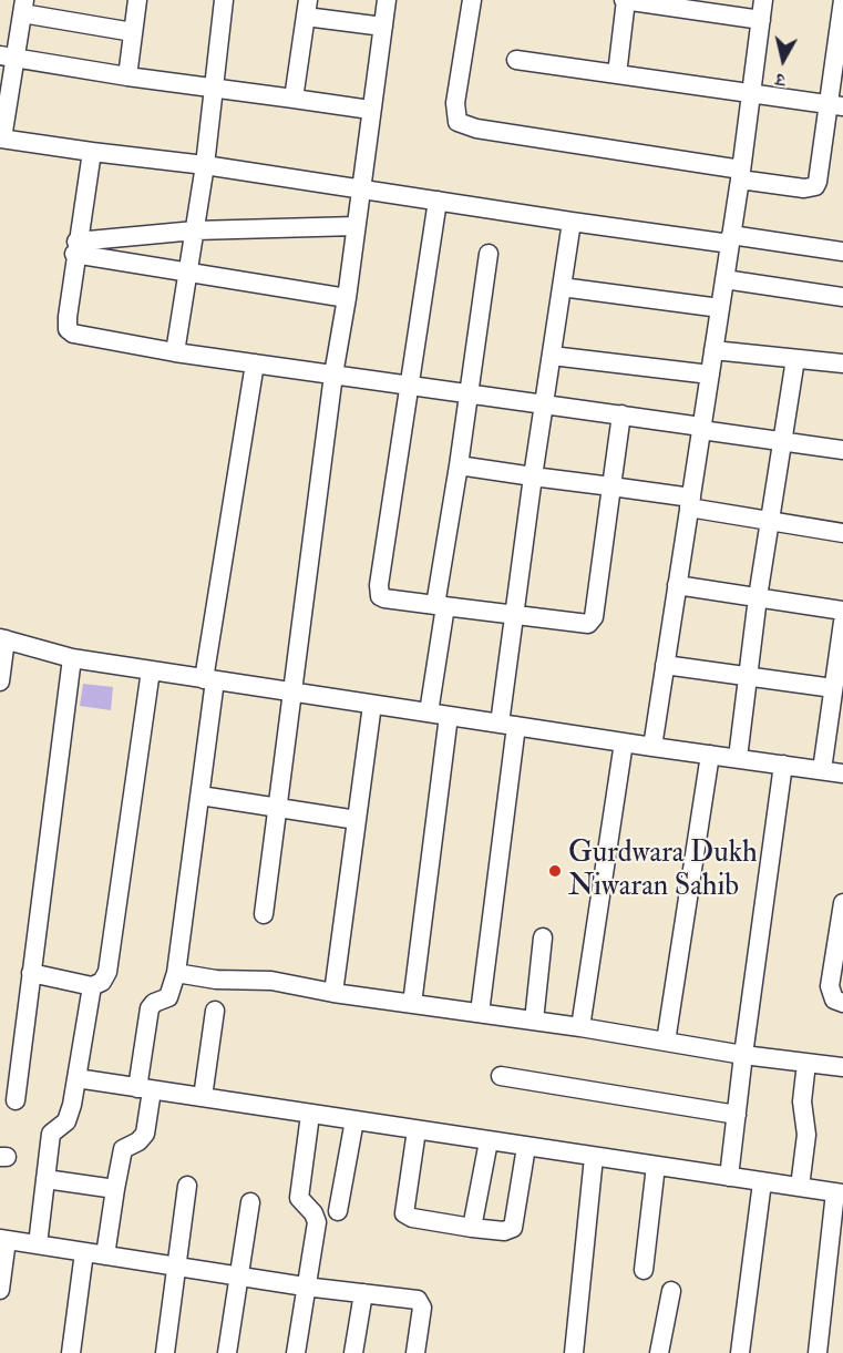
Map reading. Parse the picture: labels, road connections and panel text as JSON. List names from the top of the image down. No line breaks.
{"places":["Gurdwara Dukh Niwaran Sahib"],"north":"bottom"}
